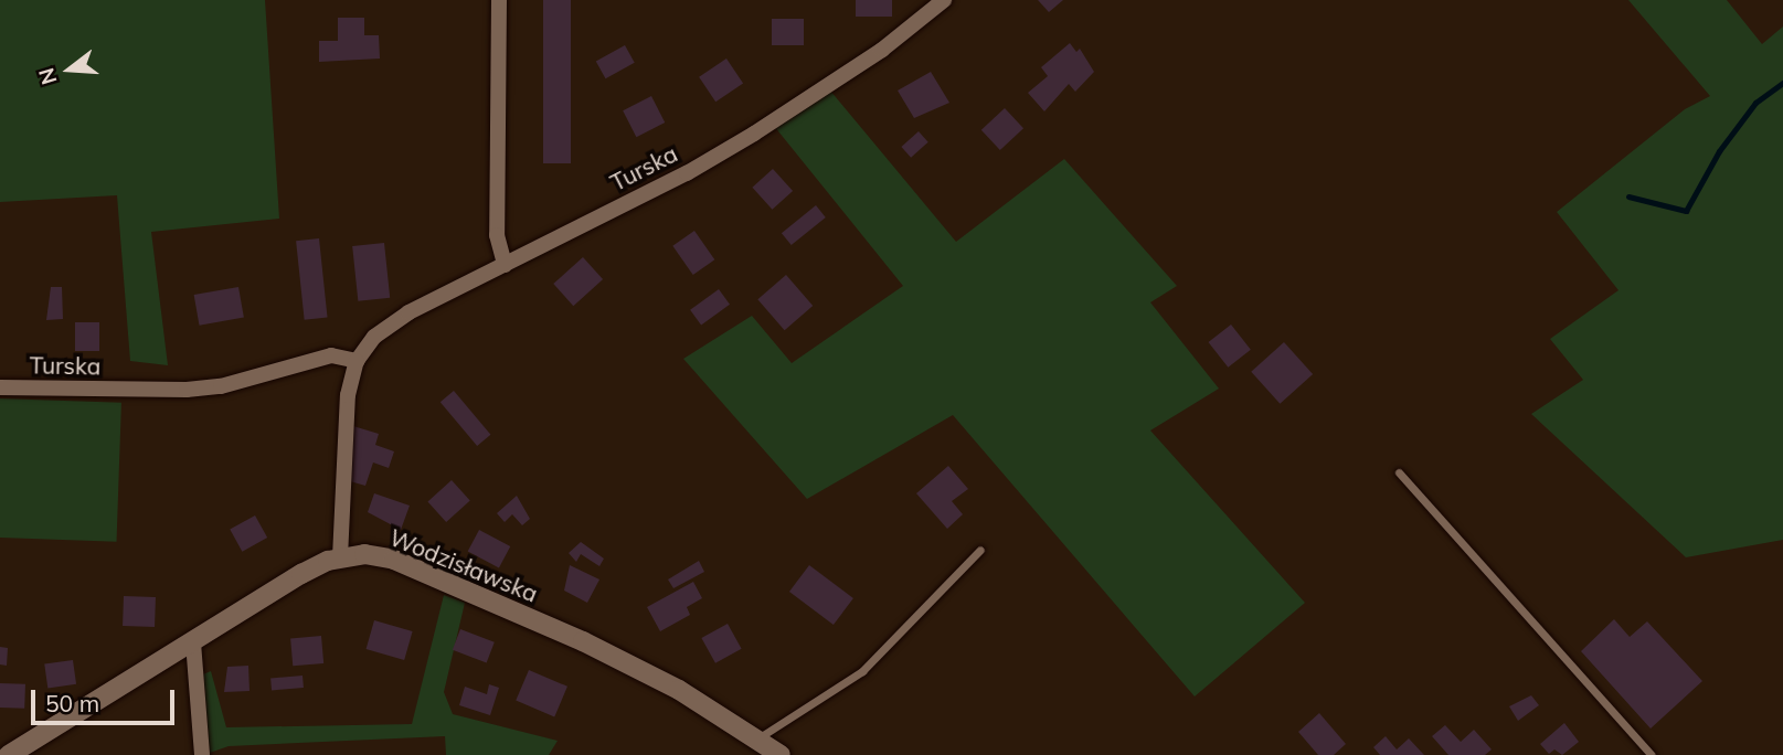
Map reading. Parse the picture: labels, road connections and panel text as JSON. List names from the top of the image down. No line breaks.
{"streets":{"street":["Turska","Wodzisławska"]},"crossings":[["Turska","Wodzisławska"]],"scale_bar":"50 m","north":"left"}
